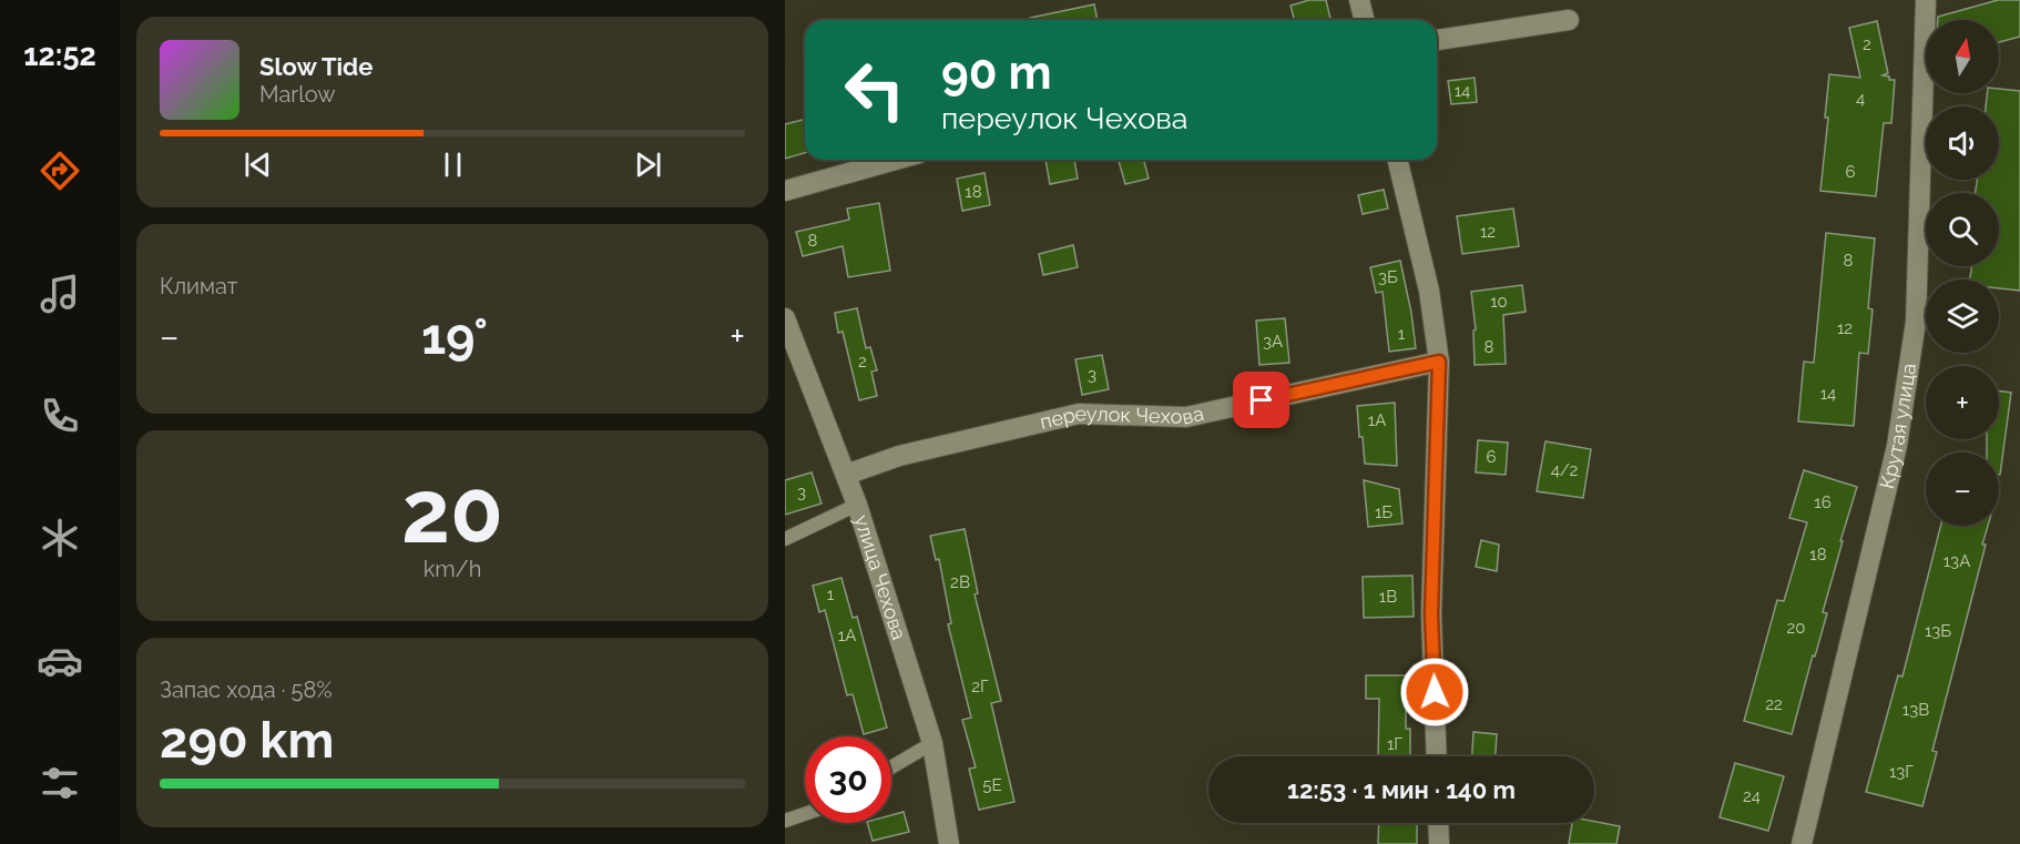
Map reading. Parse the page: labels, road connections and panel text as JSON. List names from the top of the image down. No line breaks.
{"streets":{"street":["переулок Чехова","Крутая улица","улица Чехова"]},"crossings":[["переулок Чехова","улица Чехова"]],"house_numbers":["2","14","4","6","18","12","8","8","3Б","10","12","1","3А","8","2","3","14","1А","6","4/2","3","16","1Б","18","13А","2В","1","1В","20","13Б","1А","2Г","22","13В","1Г","13Г","5Е","24"],"north":"top","page":{"tabs":"12:52","map_buttons":["+","−"],"turn":["90 m","переулок Чехова"],"song":["Slow Tide","Marlow"],"tile":["Климат",["20","km/h"],["Запас хода · 58%","290 km"]],"heat":["−","19°","+"],"limit":"30","trip":"12:53 · 1 мин · 140 m"}}
